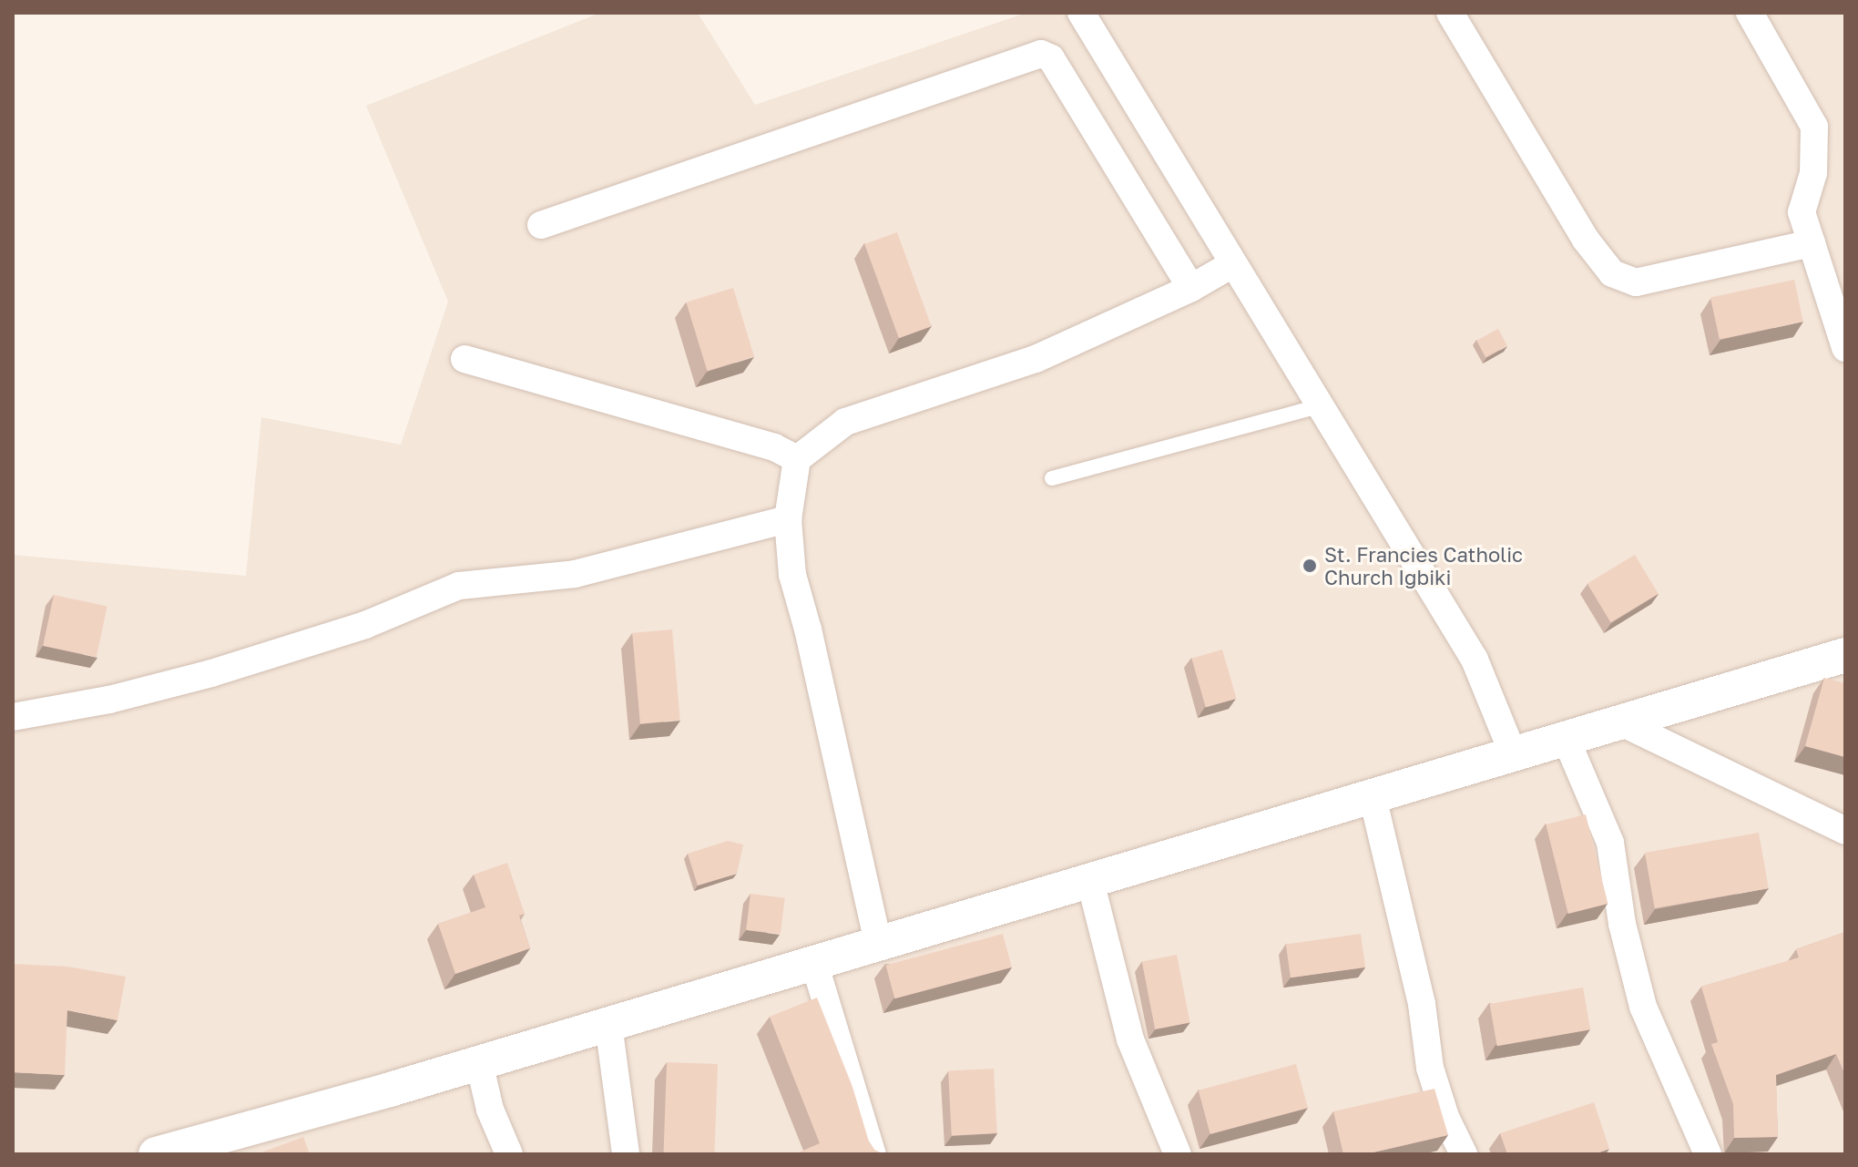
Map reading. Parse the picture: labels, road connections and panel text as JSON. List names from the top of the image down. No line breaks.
{"places":["St. Francies Catholic Church Igbiki"]}
